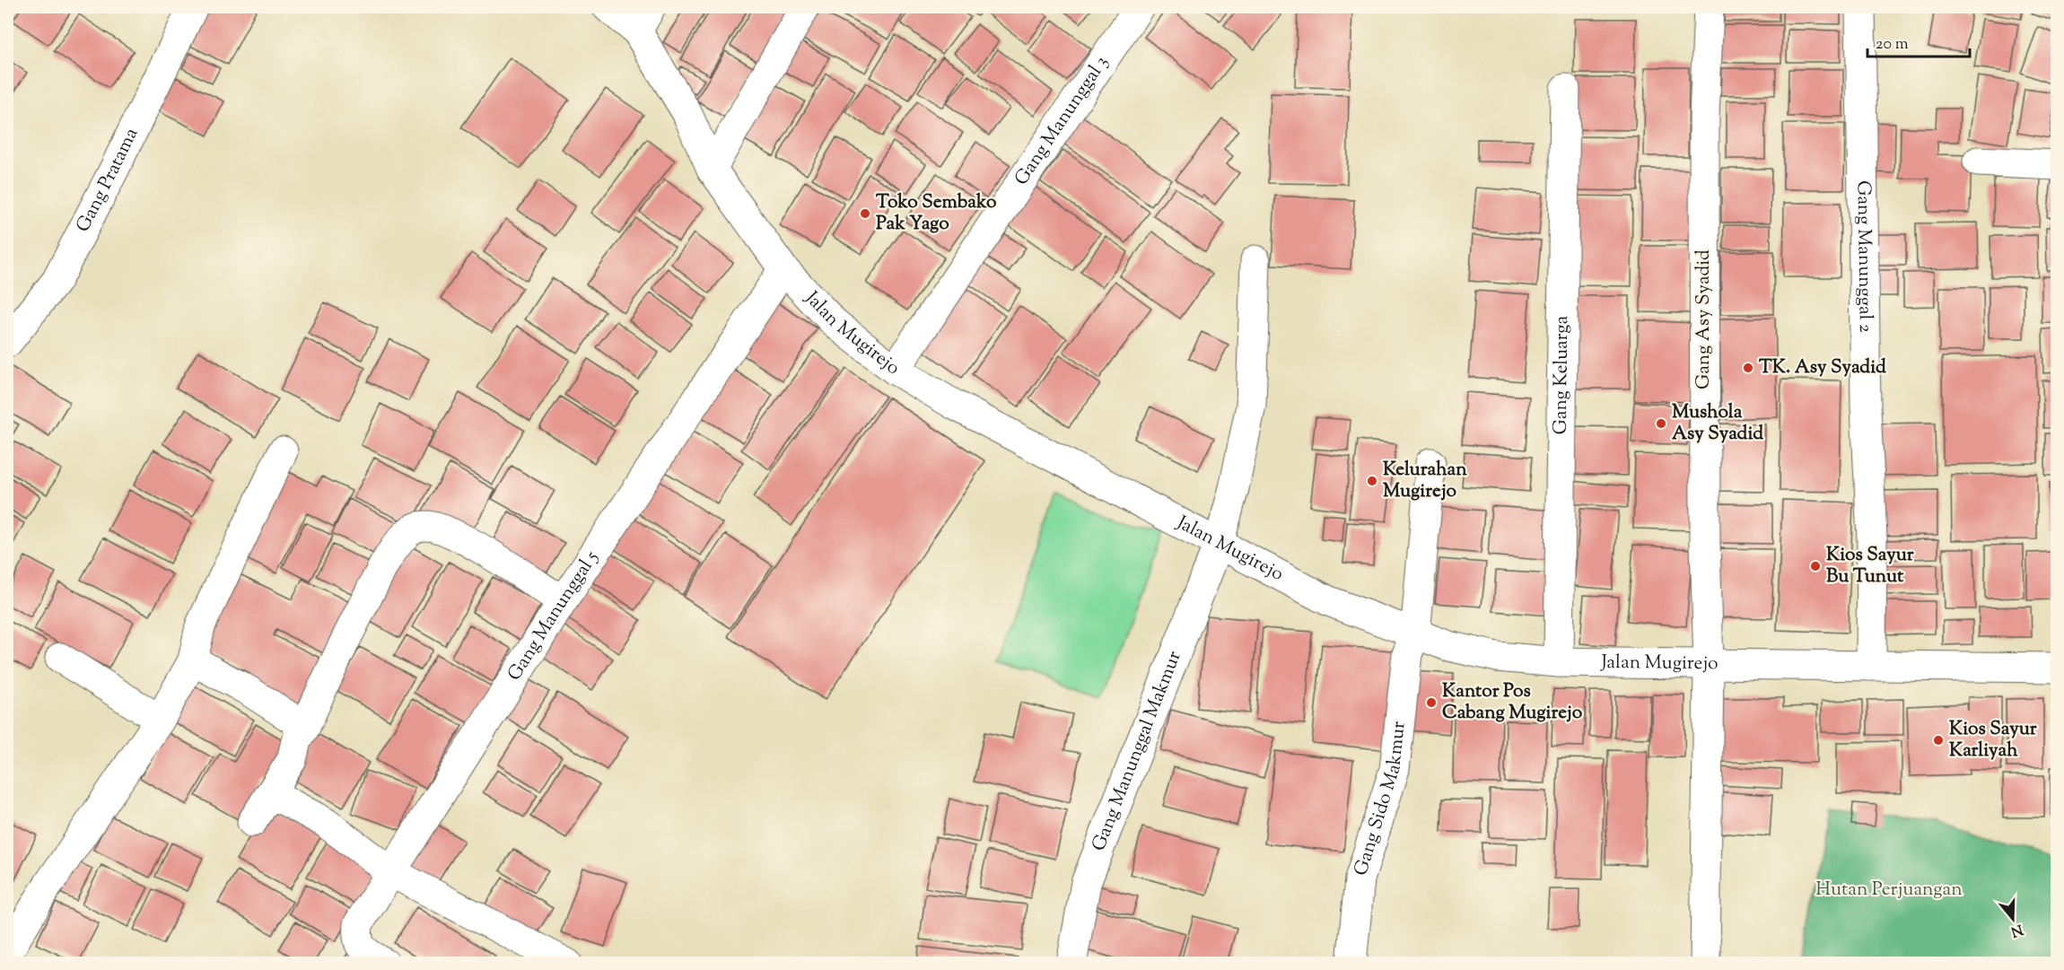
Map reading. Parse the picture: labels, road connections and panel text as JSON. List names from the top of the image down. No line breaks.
{"streets":{"street":["Gang Manunggal 3","Gang Pratama","Gang Manunggal 2","Gang Asy Syadid","Jalan Mugirejo","Gang Keluarga","Gang Manunggal 5","Gang Manunggal Makmur","Gang Sido Makmur"]},"crossings":[["Gang Manunggal 3","Jalan Mugirejo"],["Gang Manunggal 2","Jalan Mugirejo"],["Gang Asy Syadid","Jalan Mugirejo"],["Jalan Mugirejo","Gang Keluarga"],["Jalan Mugirejo","Gang Manunggal 5"],["Jalan Mugirejo","Gang Manunggal Makmur"],["Jalan Mugirejo","Gang Sido Makmur"]],"parks":["Hutan Perjuangan"],"places":["Toko Sembako Pak Yago","TK. Asy Syadid","Mushola Asy Syadid","Kelurahan Mugirejo","Kios Sayur Bu Tunut","Kantor Pos Cabang Mugirejo","Kios Sayur Karliyah"],"scale_bar":"20 m","north":"bottom"}
